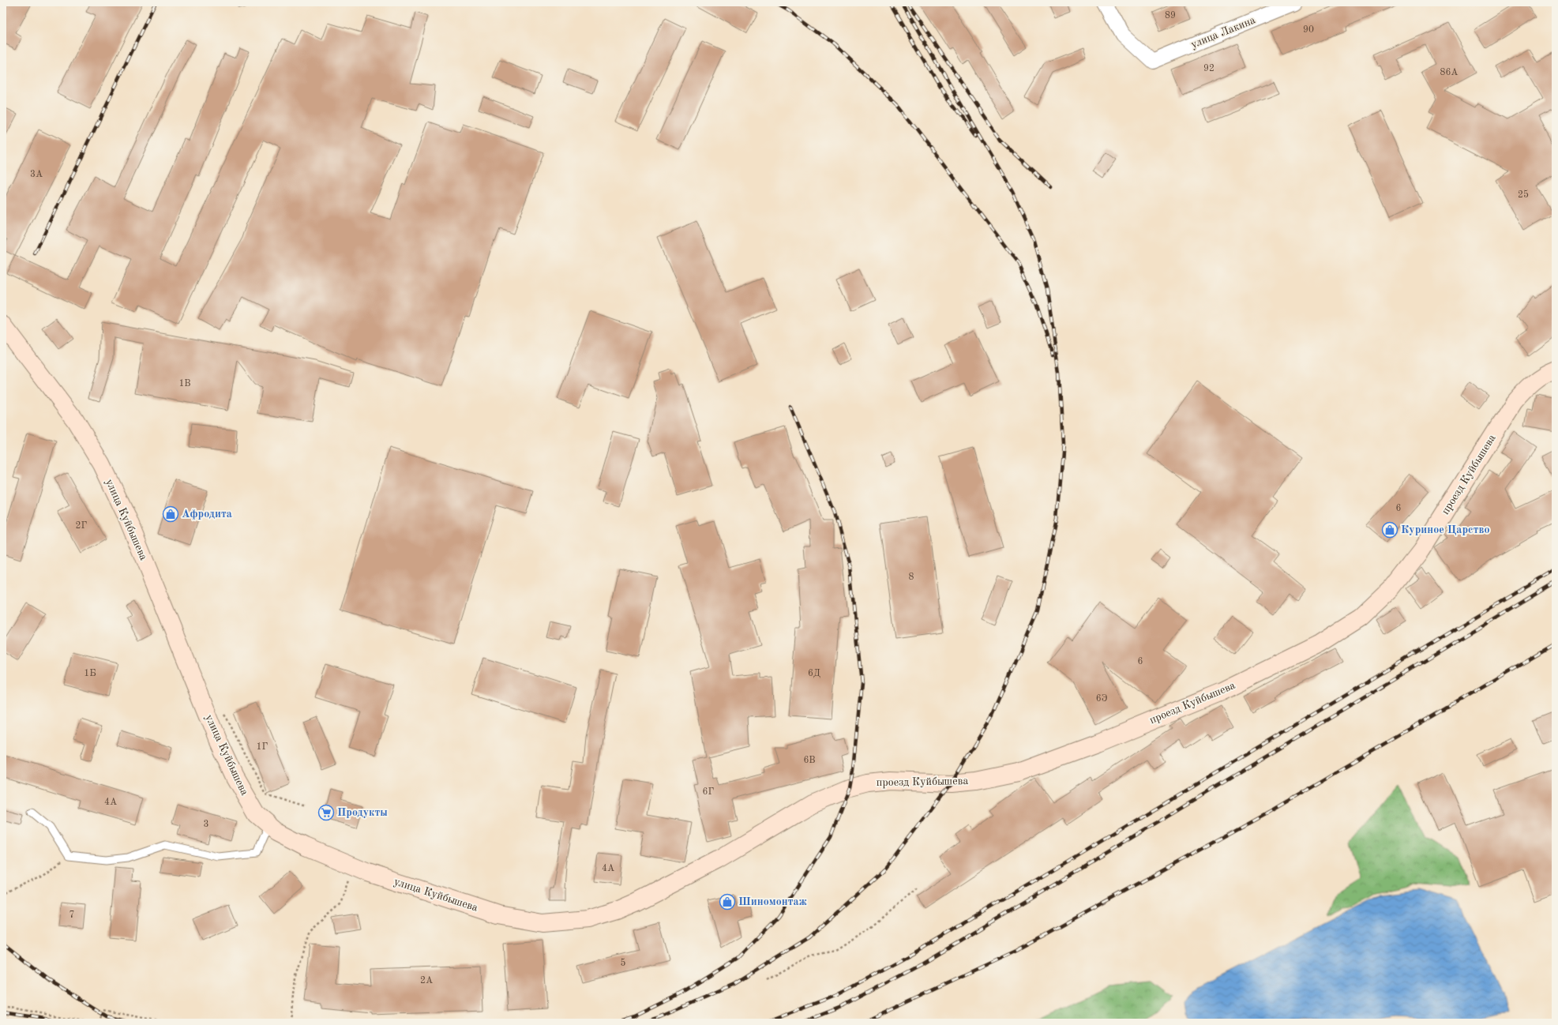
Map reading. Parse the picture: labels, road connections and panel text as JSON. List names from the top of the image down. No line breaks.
{"streets":{"street":["улица Лакина","проезд Куйбышева","улица Куйбышева"]},"crossings":[["проезд Куйбышева","улица Куйбышева"]],"places":{"shop":["Афродита","Куриное Царство","Шиномонтаж"],"supermarket":["Продукты"]},"house_numbers":["89","90","92","86А","3А","25","1В","6","2Г","8","6","1Б","6Д","6Э","1Г","6В","6Г","4А","3","4А","7","5","2А"]}
